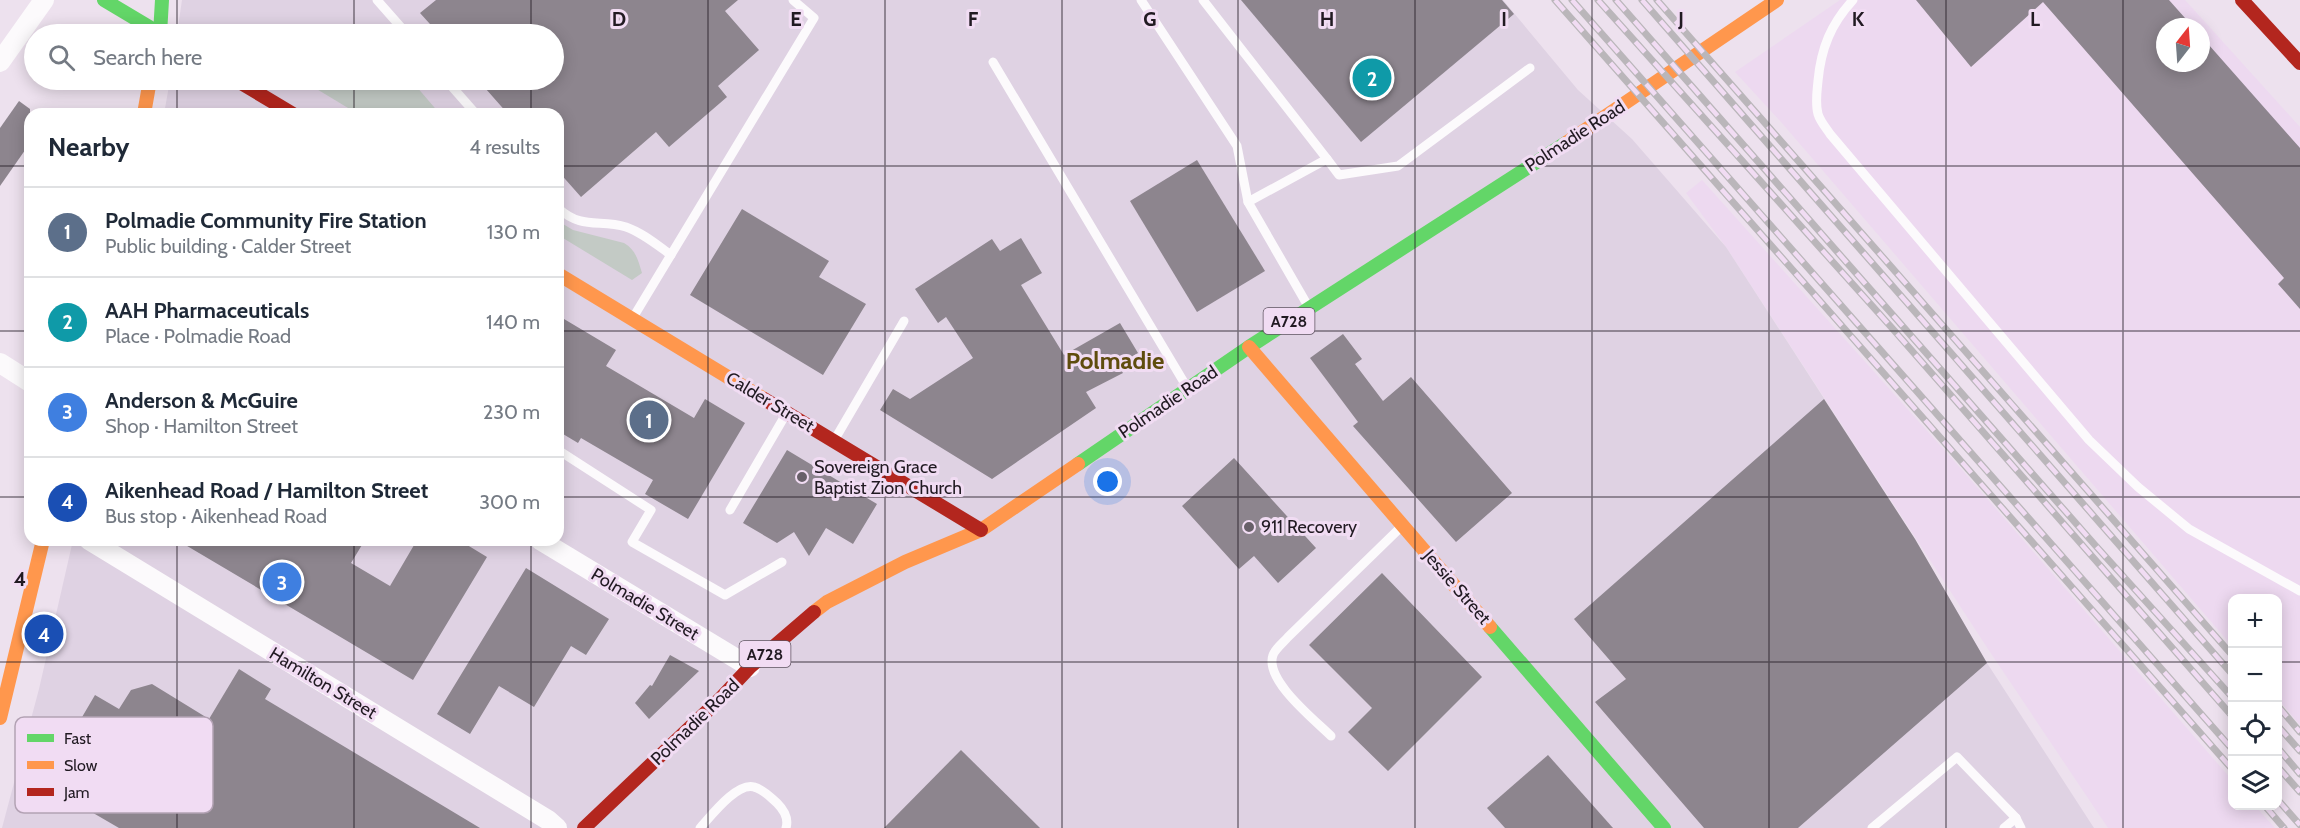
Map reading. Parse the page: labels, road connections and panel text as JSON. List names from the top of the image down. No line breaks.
{"streets":{"main road":["Polmadie Road","A728","Calder Street","Jessie Street"],"street":["Polmadie Street","Hamilton Street"]},"crossings":[["Polmadie Road","Calder Street"],["Polmadie Road","Jessie Street"],["Polmadie Road","Polmadie Street"]],"districts":["Polmadie"],"places":["Sovereign Grace Baptist Zion Church","911 Recovery"],"legend":["Fast","Slow","Jam"],"north":"top","page":{"search":"Search here","pins":["2","1","3","4"],"heading":["Nearby","4 results"],"list":[{"mark":"1","name":"Polmadie Community Fire Station","note":"Public building · Calder Street","value":"130 m"},{"mark":"2","name":"AAH Pharmaceuticals","note":"Place · Polmadie Road","value":"140 m"},{"mark":"3","name":"Anderson & McGuire","note":"Shop · Hamilton Street","value":"230 m"},{"mark":"4","name":"Aikenhead Road / Hamilton Street","note":"Bus stop · Aikenhead Road","value":"300 m"}],"map_buttons":["+","−"]},"grid":{"columns":["D","E","F","G","H","I","J","K","L"],"rows":["4"]}}
